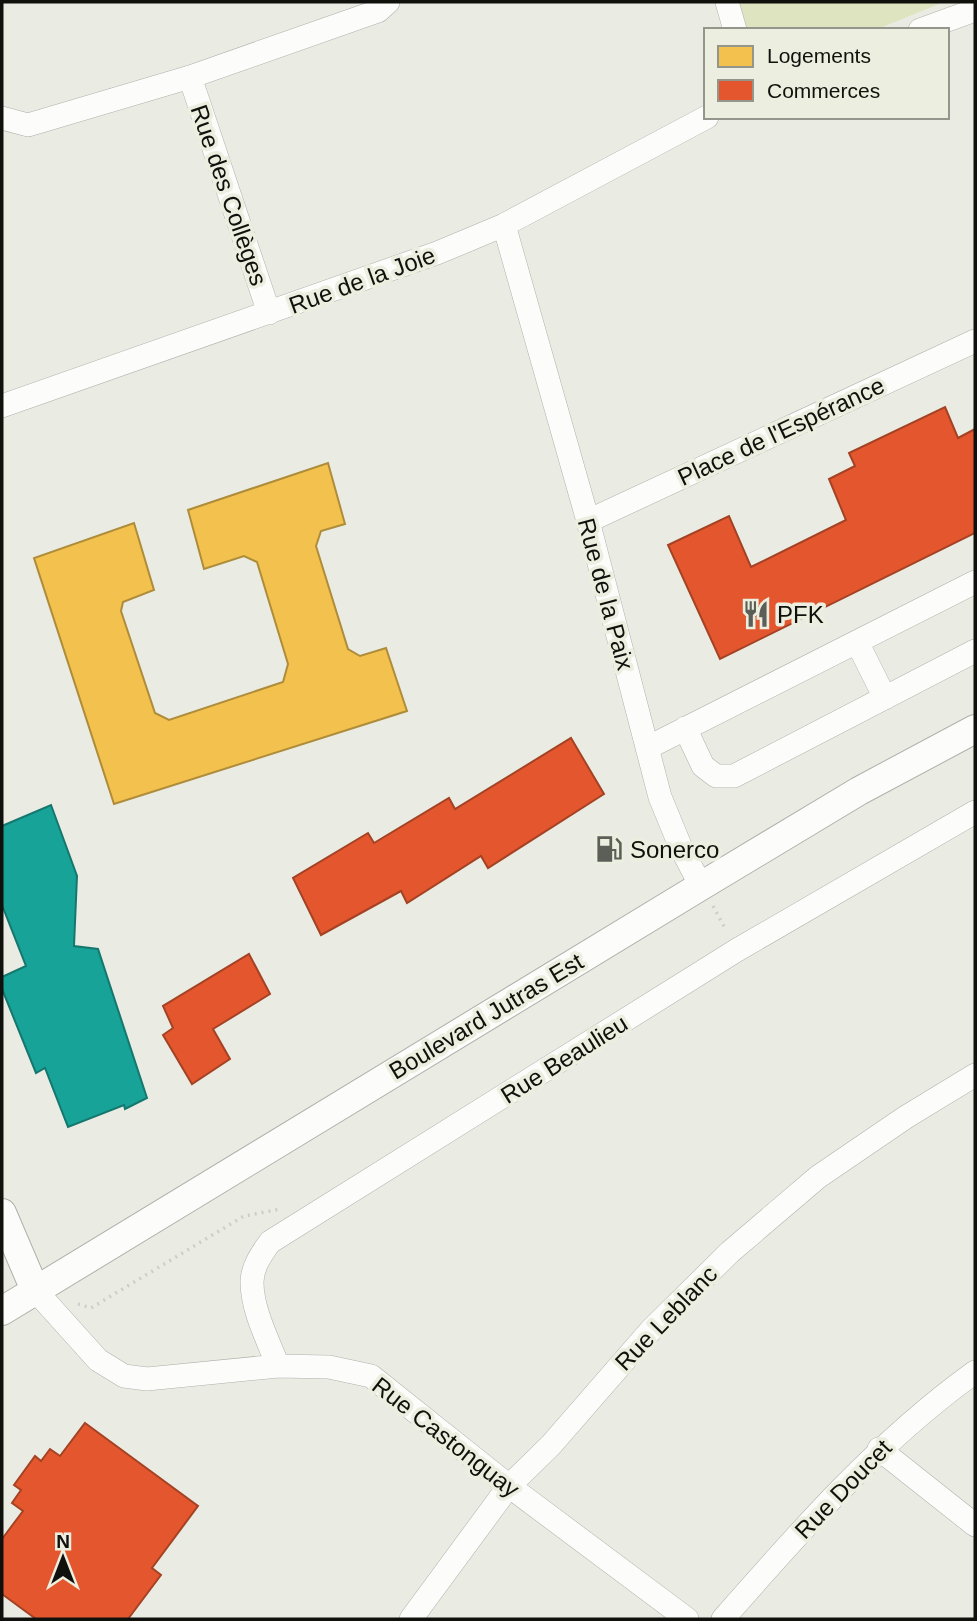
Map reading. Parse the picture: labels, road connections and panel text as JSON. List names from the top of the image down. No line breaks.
{"streets":{"main road":["Boulevard Jutras Est"],"street":["Rue des Collèges","Rue de la Joie","Place de l'Espérance","Rue de la Paix","Rue Beaulieu","Rue Leblanc","Rue Castonguay","Rue Doucet"]},"crossings":[["Rue des Collèges","Rue de la Joie"],["Rue de la Joie","Rue de la Paix"],["Place de l'Espérance","Rue de la Paix"],["Rue de la Paix","Boulevard Jutras Est"],["Boulevard Jutras Est","Rue Castonguay"],["Rue Beaulieu","Rue Castonguay"],["Rue Leblanc","Rue Castonguay"]],"places":{"restaurant":["PFK"],"fuel station":["Sonerco"]},"legend":["Logements","Commerces"],"north":"top"}
